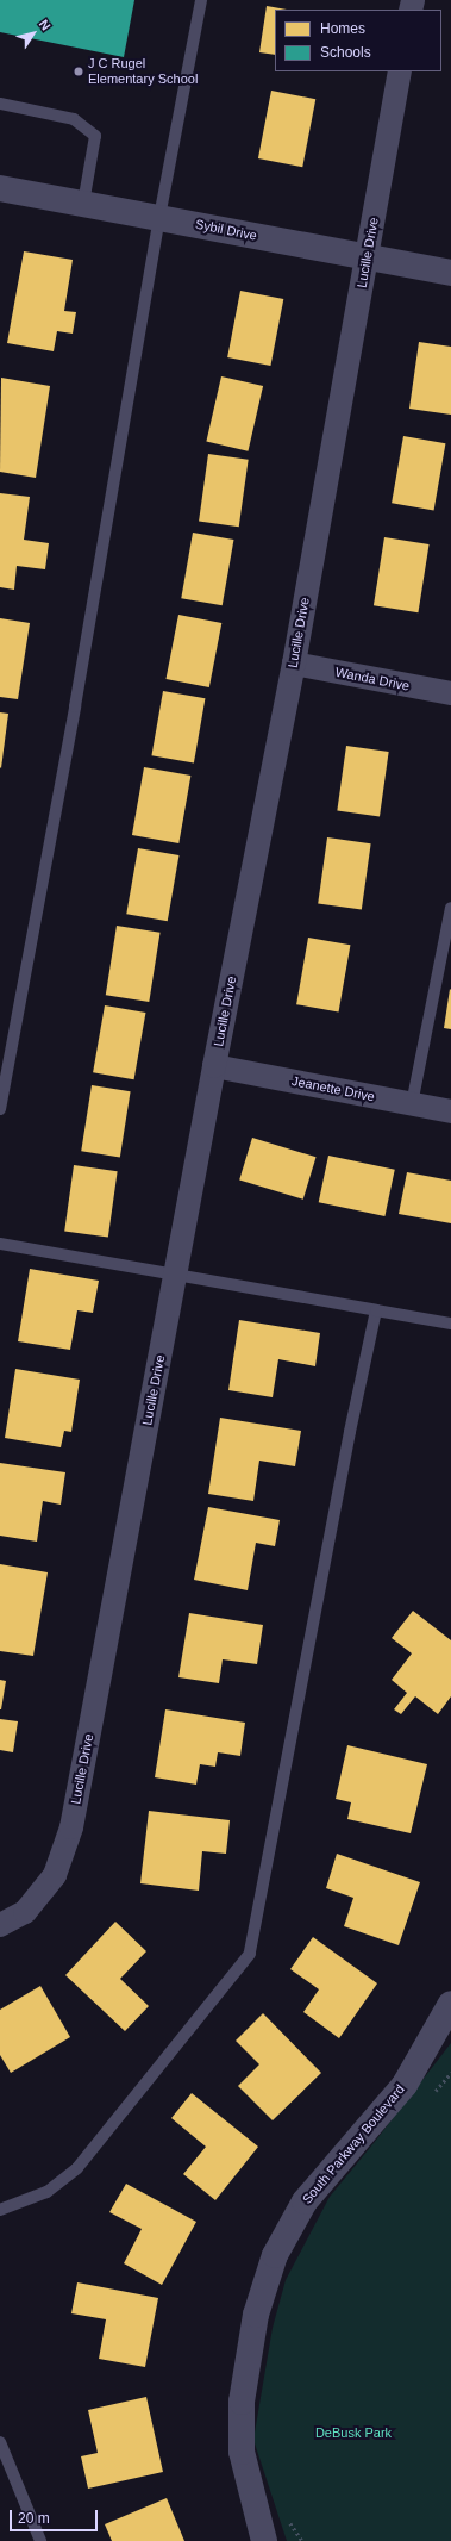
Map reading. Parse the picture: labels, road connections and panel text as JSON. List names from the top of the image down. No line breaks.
{"streets":{"street":["Sybil Drive","Lucille Drive","Wanda Drive","Jeanette Drive","South Parkway Boulevard"]},"crossings":[["Sybil Drive","Lucille Drive"],["Lucille Drive","Wanda Drive"],["Lucille Drive","Jeanette Drive"]],"parks":["DeBusk Park"],"places":["J C Rugel Elementary School"],"legend":["Homes","Schools"],"scale_bar":"20 m","north":"top right"}
